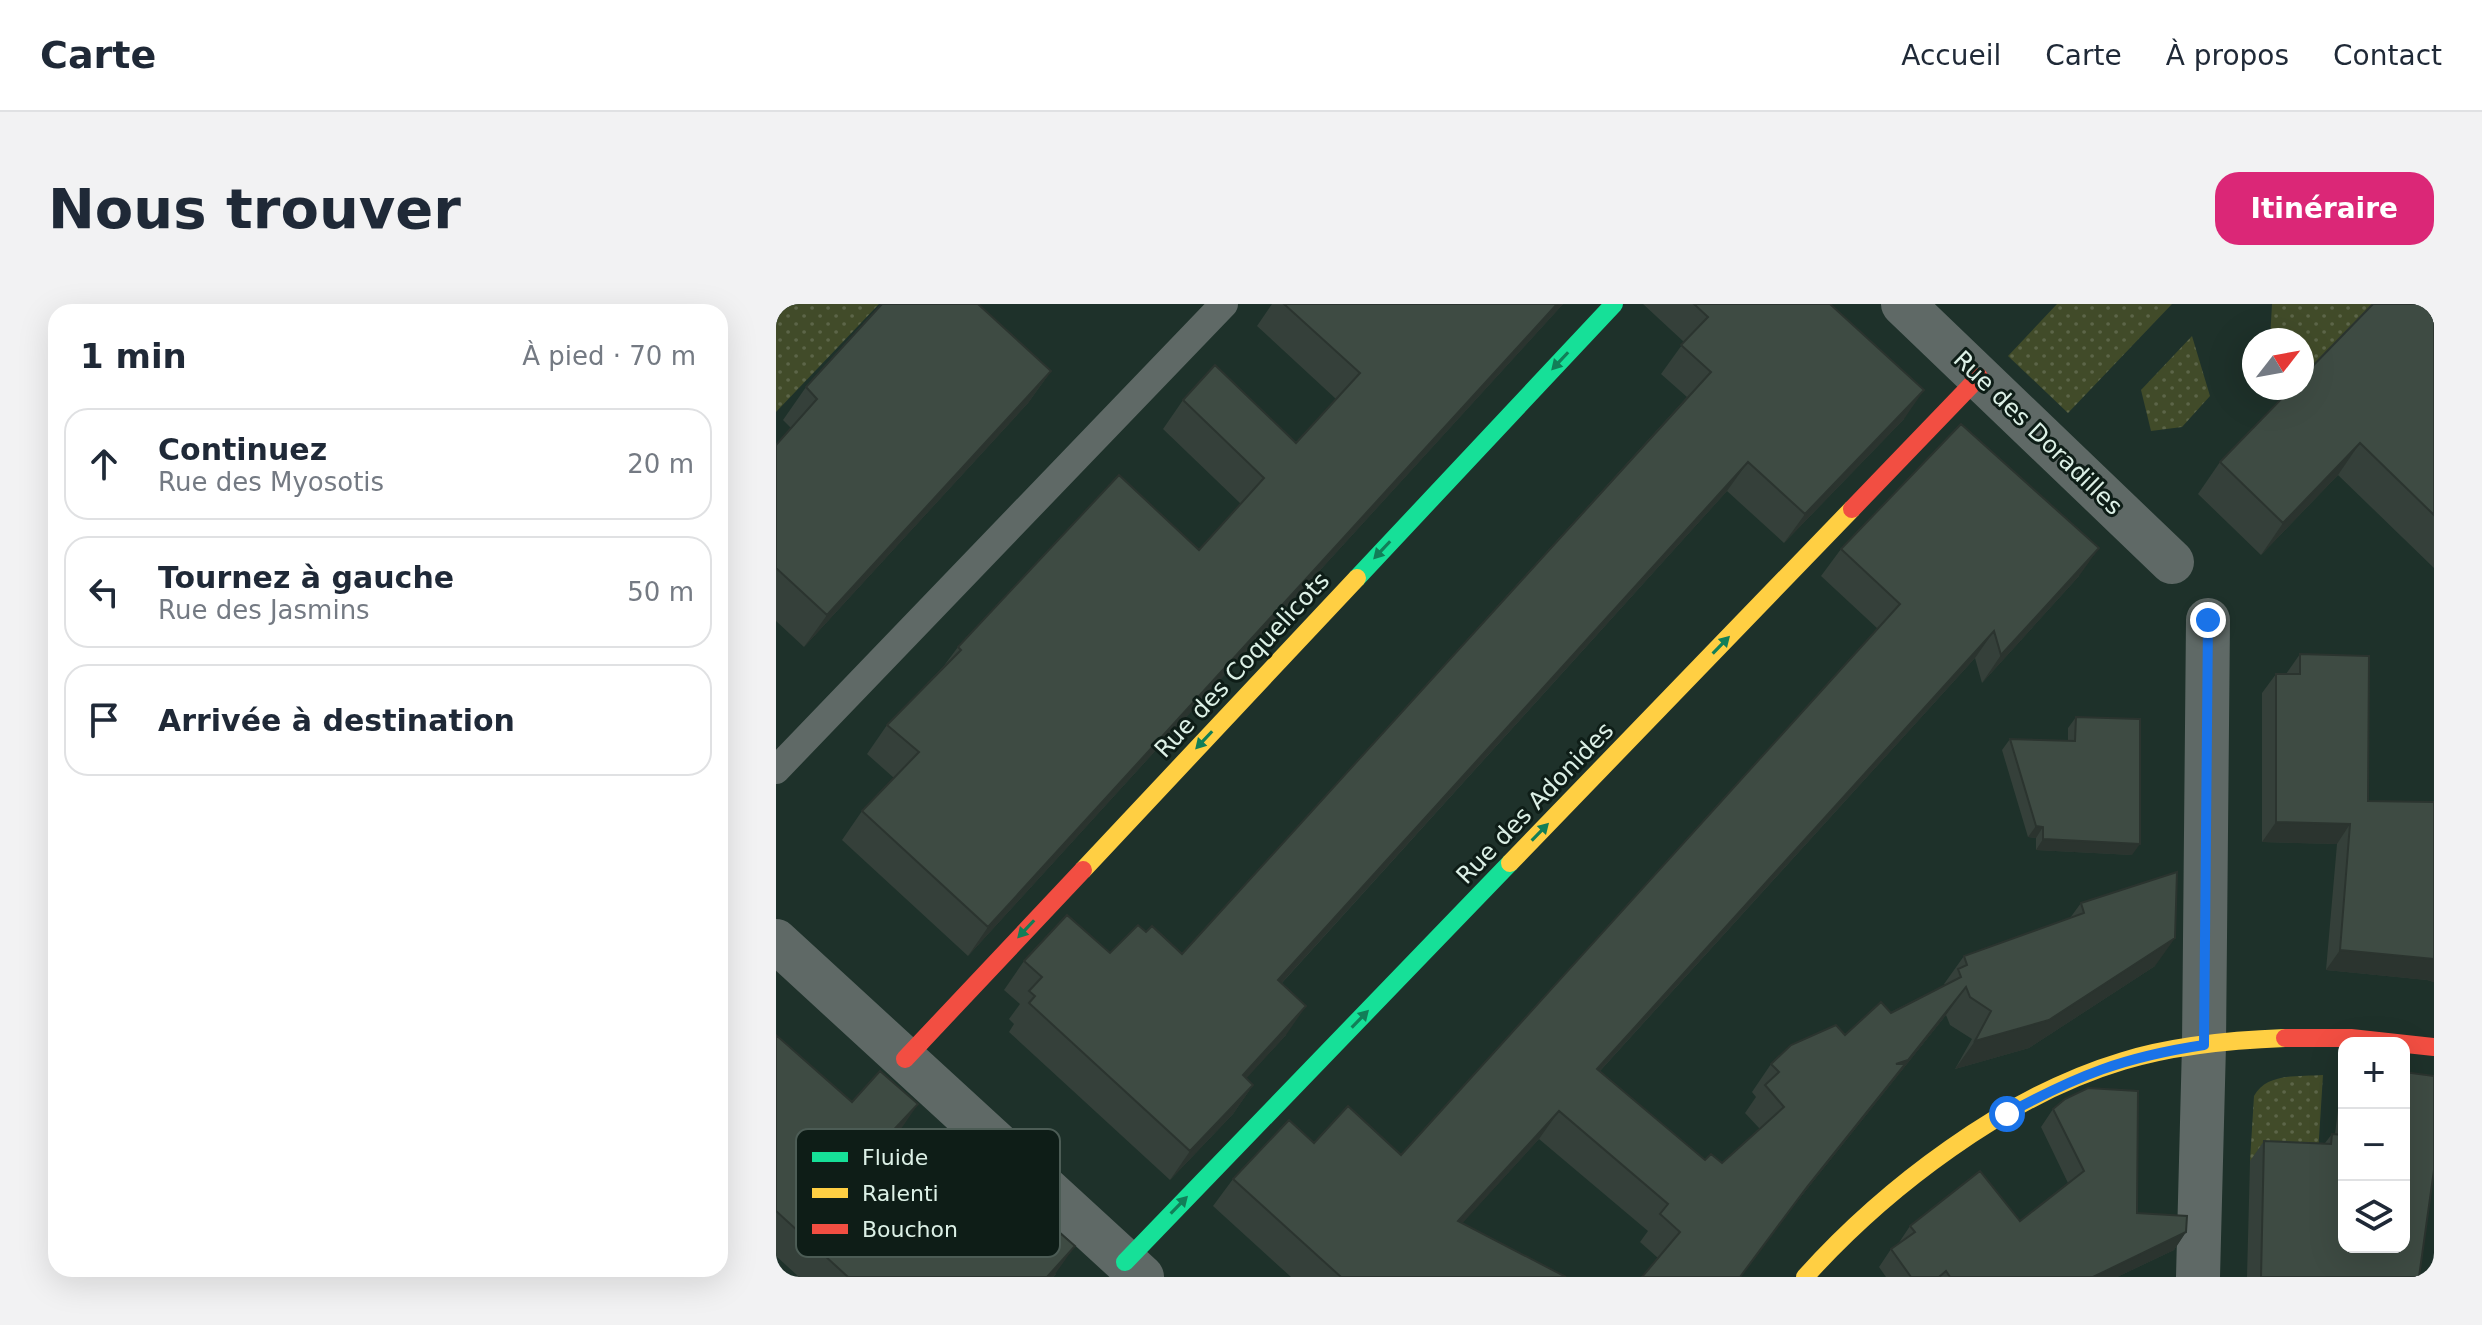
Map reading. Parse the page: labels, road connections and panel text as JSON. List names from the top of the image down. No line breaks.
{"streets":{"street":["Rue des Doradilles","Rue des Coquelicots","Rue des Adonides"]},"crossings":[["Rue des Doradilles","Rue des Adonides"]],"one_way":["Rue des Coquelicots","Rue des Adonides"],"legend":["Fluide","Ralenti","Bouchon"],"north":"top right","page":{"header":"Carte","nav":["Accueil","Carte","À propos","Contact"],"buttons":"Itinéraire","title":"Nous trouver","heading":["1 min","À pied · 70 m"],"list":[["Continuez","Rue des Myosotis","20 m"],["Tournez à gauche","Rue des Jasmins","50 m"],"Arrivée à destination"],"map_buttons":["+","−"]}}
